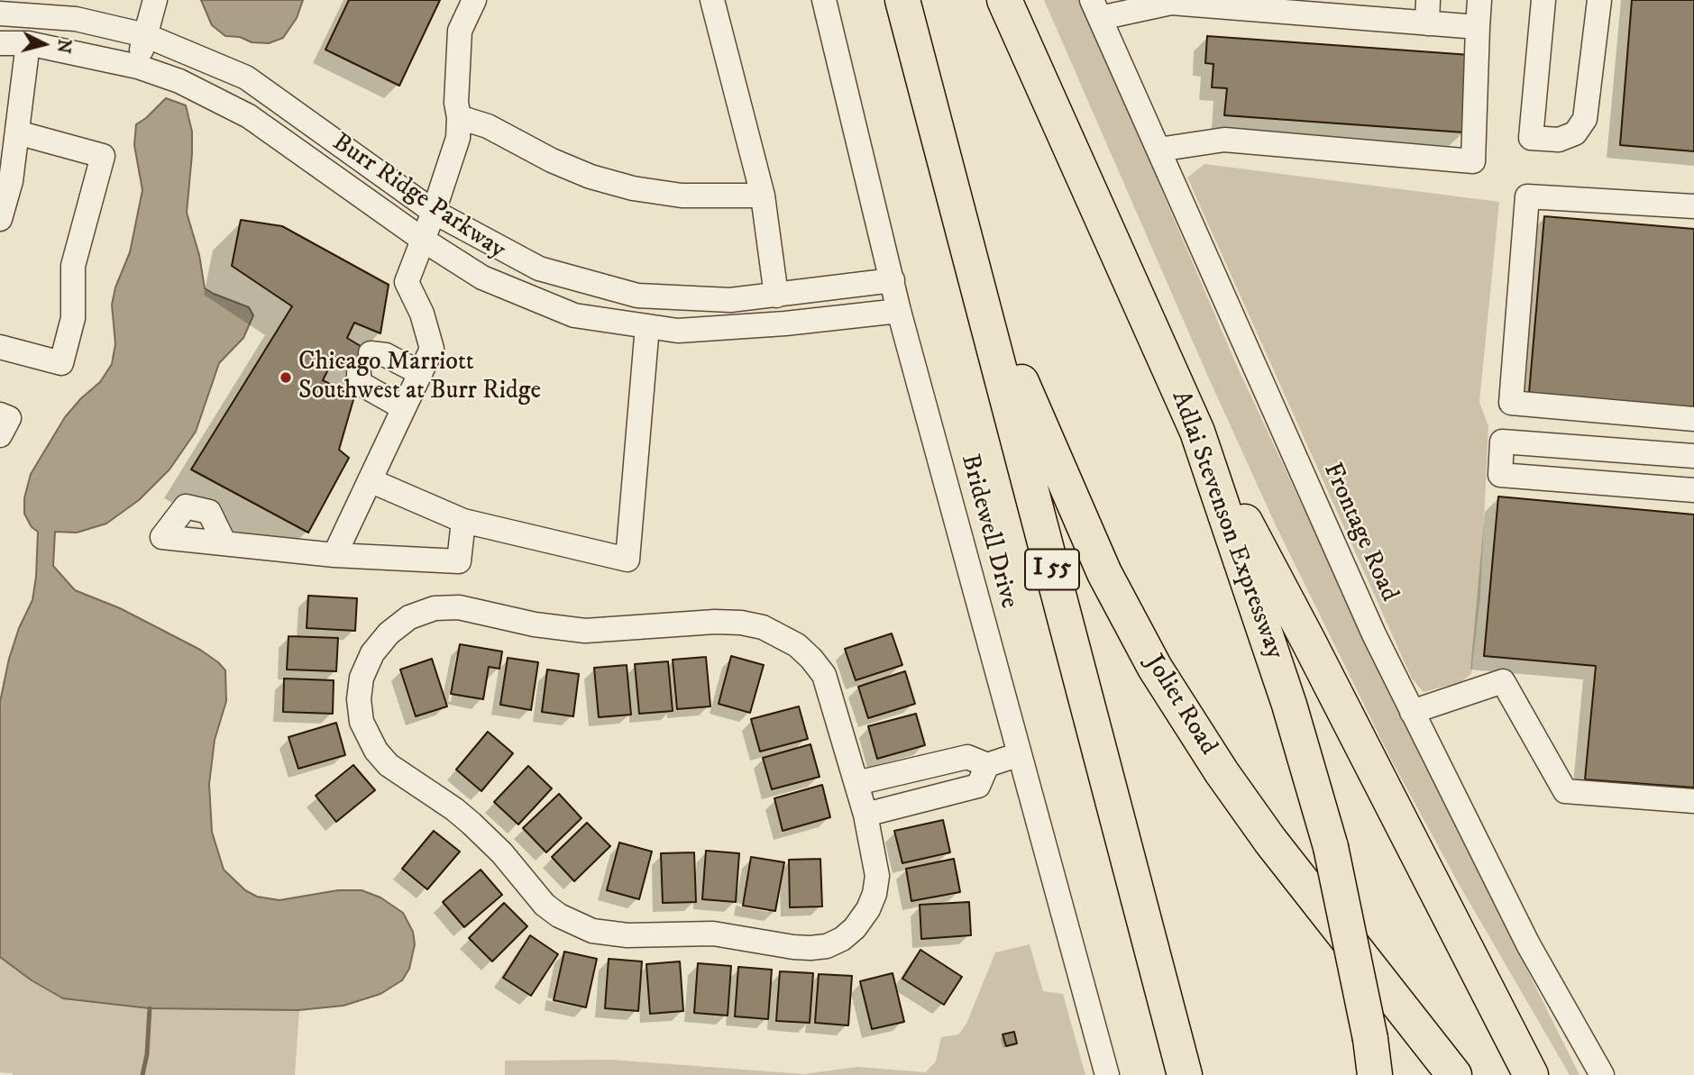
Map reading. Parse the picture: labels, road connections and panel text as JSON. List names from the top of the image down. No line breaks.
{"streets":{"highway":["Adlai Stevenson Expressway","I 55","Joliet Road"],"street":["Burr Ridge Parkway","Bridewell Drive","Frontage Road"]},"crossings":[["Burr Ridge Parkway","Bridewell Drive"],["I 55","Joliet Road"]],"places":["Chicago Marriott Southwest at Burr Ridge"],"north":"right"}
